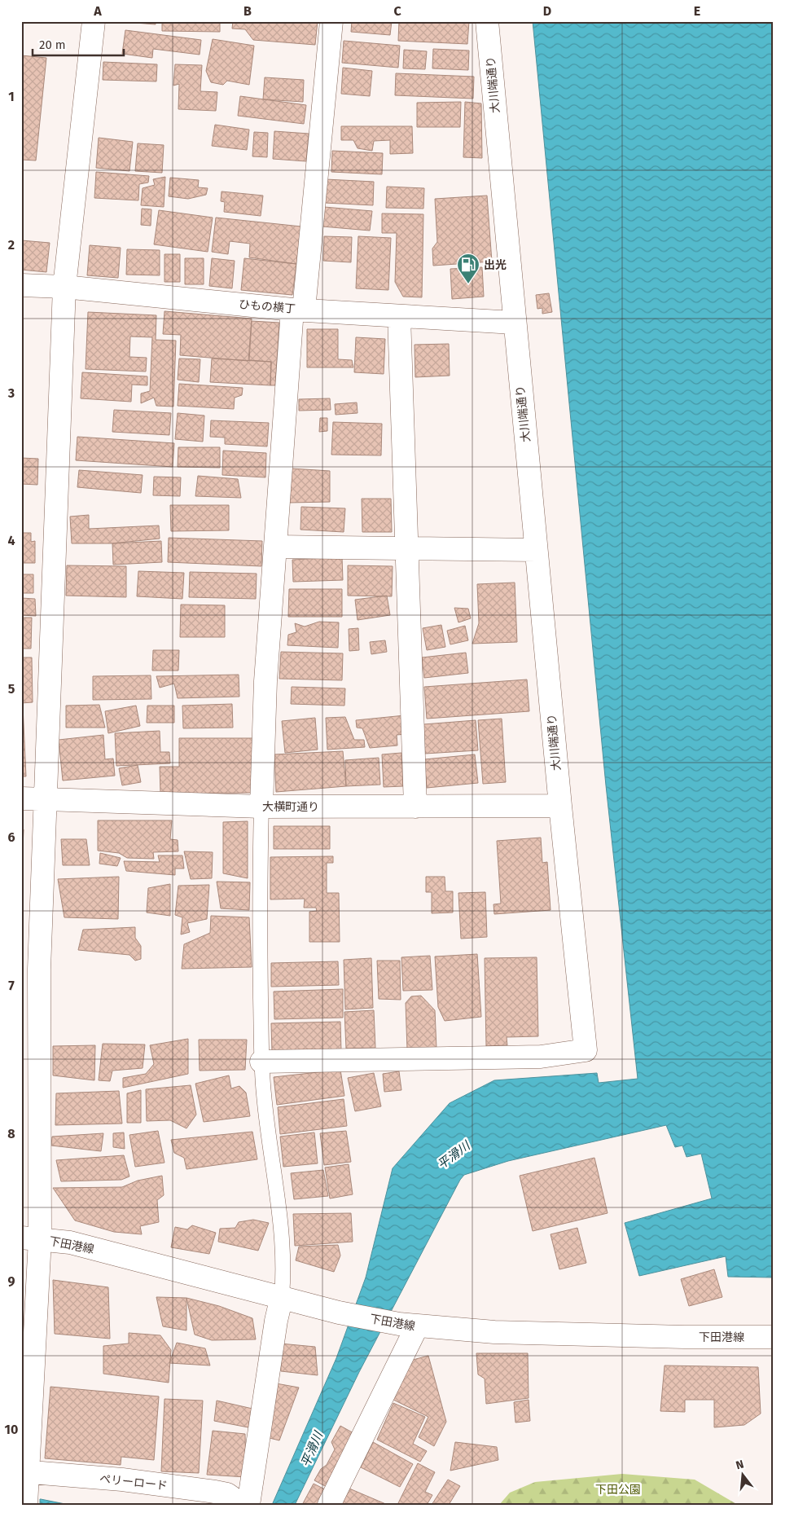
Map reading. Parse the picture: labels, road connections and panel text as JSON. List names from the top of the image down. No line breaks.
{"streets":{"street":["大川端通り","ひもの横丁","大横町通り","下田港線","ペリーロード"]},"crossings":[["大川端通り","ひもの横丁"],["大川端通り","大横町通り"]],"water":["平滑川"],"parks":["下田公園"],"places":{"fuel station":["出光"]},"scale_bar":"20 m","north":"top","grid":{"columns":["A","B","C","D","E"],"rows":["1","2","3","4","5","6","7","8","9","10"]}}
